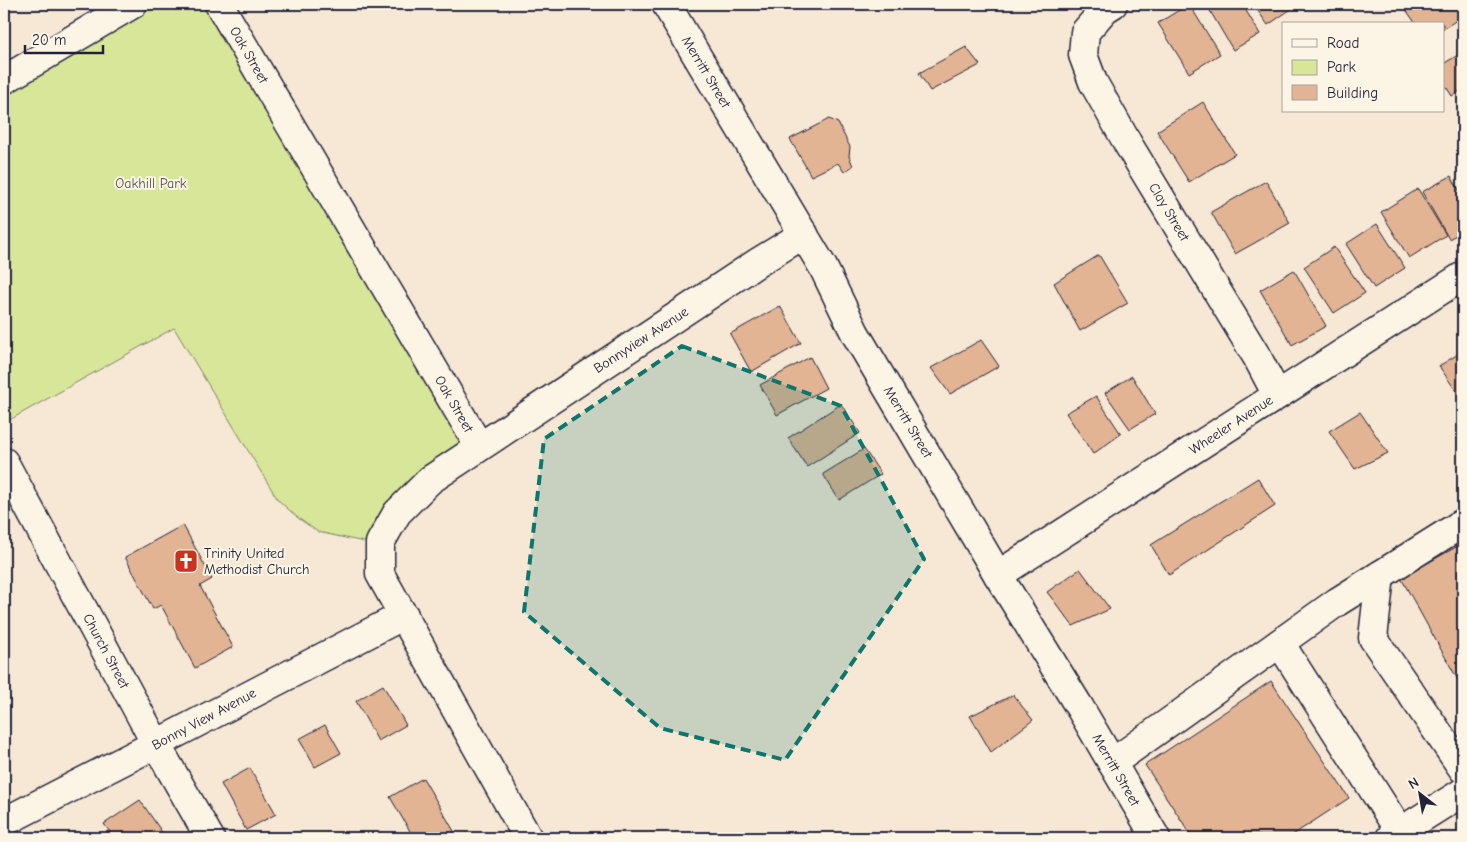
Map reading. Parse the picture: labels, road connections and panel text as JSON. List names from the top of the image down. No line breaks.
{"streets":{"street":["Oak Street","Merritt Street","Clay Street","Bonnyview Avenue","Wheeler Avenue","Church Street","Bonny View Avenue"]},"crossings":[["Oak Street","Bonnyview Avenue"],["Oak Street","Bonny View Avenue"],["Merritt Street","Bonnyview Avenue"],["Merritt Street","Wheeler Avenue"],["Clay Street","Wheeler Avenue"],["Church Street","Bonny View Avenue"]],"parks":["Oakhill Park"],"places":{"church":["Trinity United Methodist Church"]},"legend":["Road","Park","Building"],"scale_bar":"20 m","north":"top left"}
